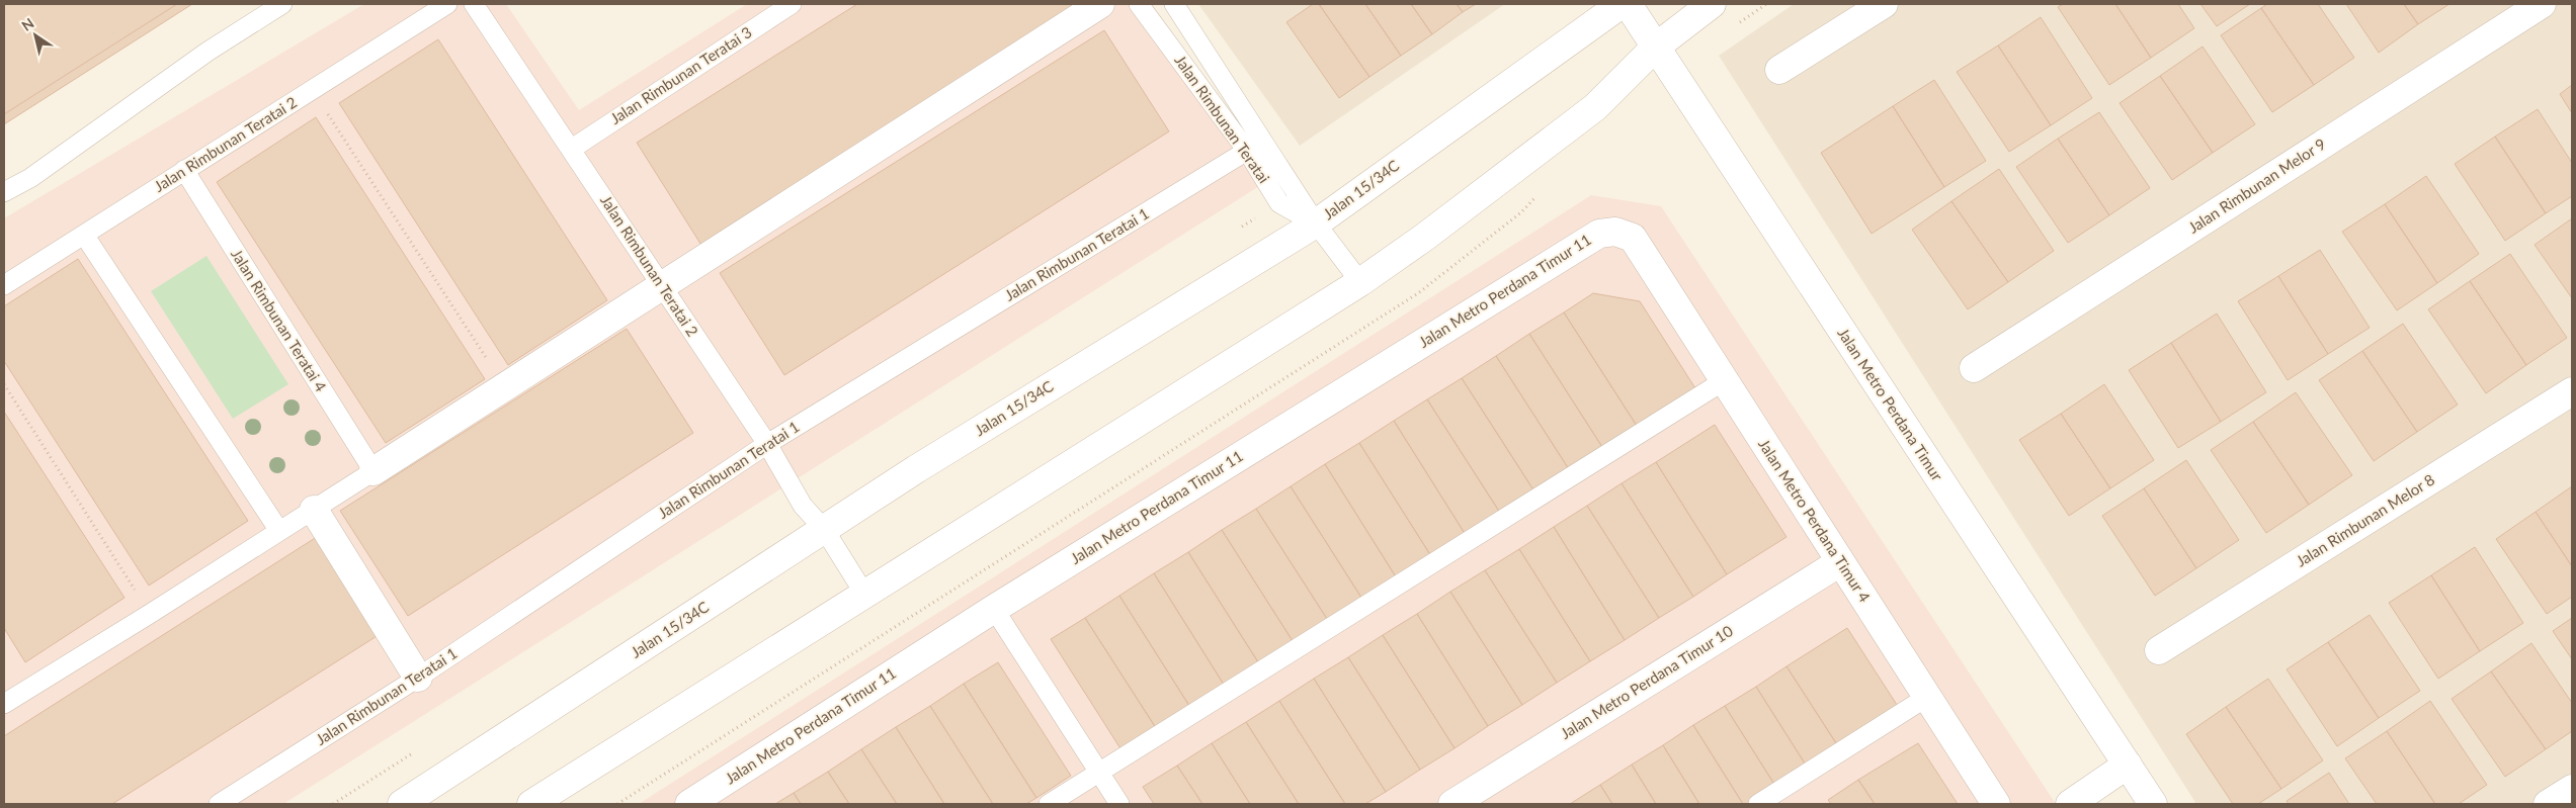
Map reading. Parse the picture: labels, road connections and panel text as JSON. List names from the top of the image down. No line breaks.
{"streets":{"street":["Jalan Rimbunan Melor 9","Jalan 15/34C","Jalan Metro Perdana Timur 11","Jalan Metro Perdana Timur","Jalan Metro Perdana Timur 4","Jalan Rimbunan Melor 8","Jalan Metro Perdana Timur 10"],"lane":["Jalan Rimbunan Teratai 3","Jalan Rimbunan Teratai","Jalan Rimbunan Teratai 2","Jalan Rimbunan Teratai 1","Jalan Rimbunan Teratai 4"]},"crossings":[["Jalan Rimbunan Teratai 3","Jalan Rimbunan Teratai 2"],["Jalan Rimbunan Teratai","Jalan 15/34C"],["Jalan Rimbunan Teratai","Jalan Rimbunan Teratai 1"],["Jalan Rimbunan Teratai 2","Jalan 15/34C"],["Jalan Rimbunan Teratai 2","Jalan Rimbunan Teratai 1"],["Jalan Rimbunan Teratai 2","Jalan Rimbunan Teratai 4"],["Jalan Metro Perdana Timur 11","Jalan Metro Perdana Timur 4"],["Jalan Metro Perdana Timur 4","Jalan Metro Perdana Timur 10"]],"north":"top left"}
